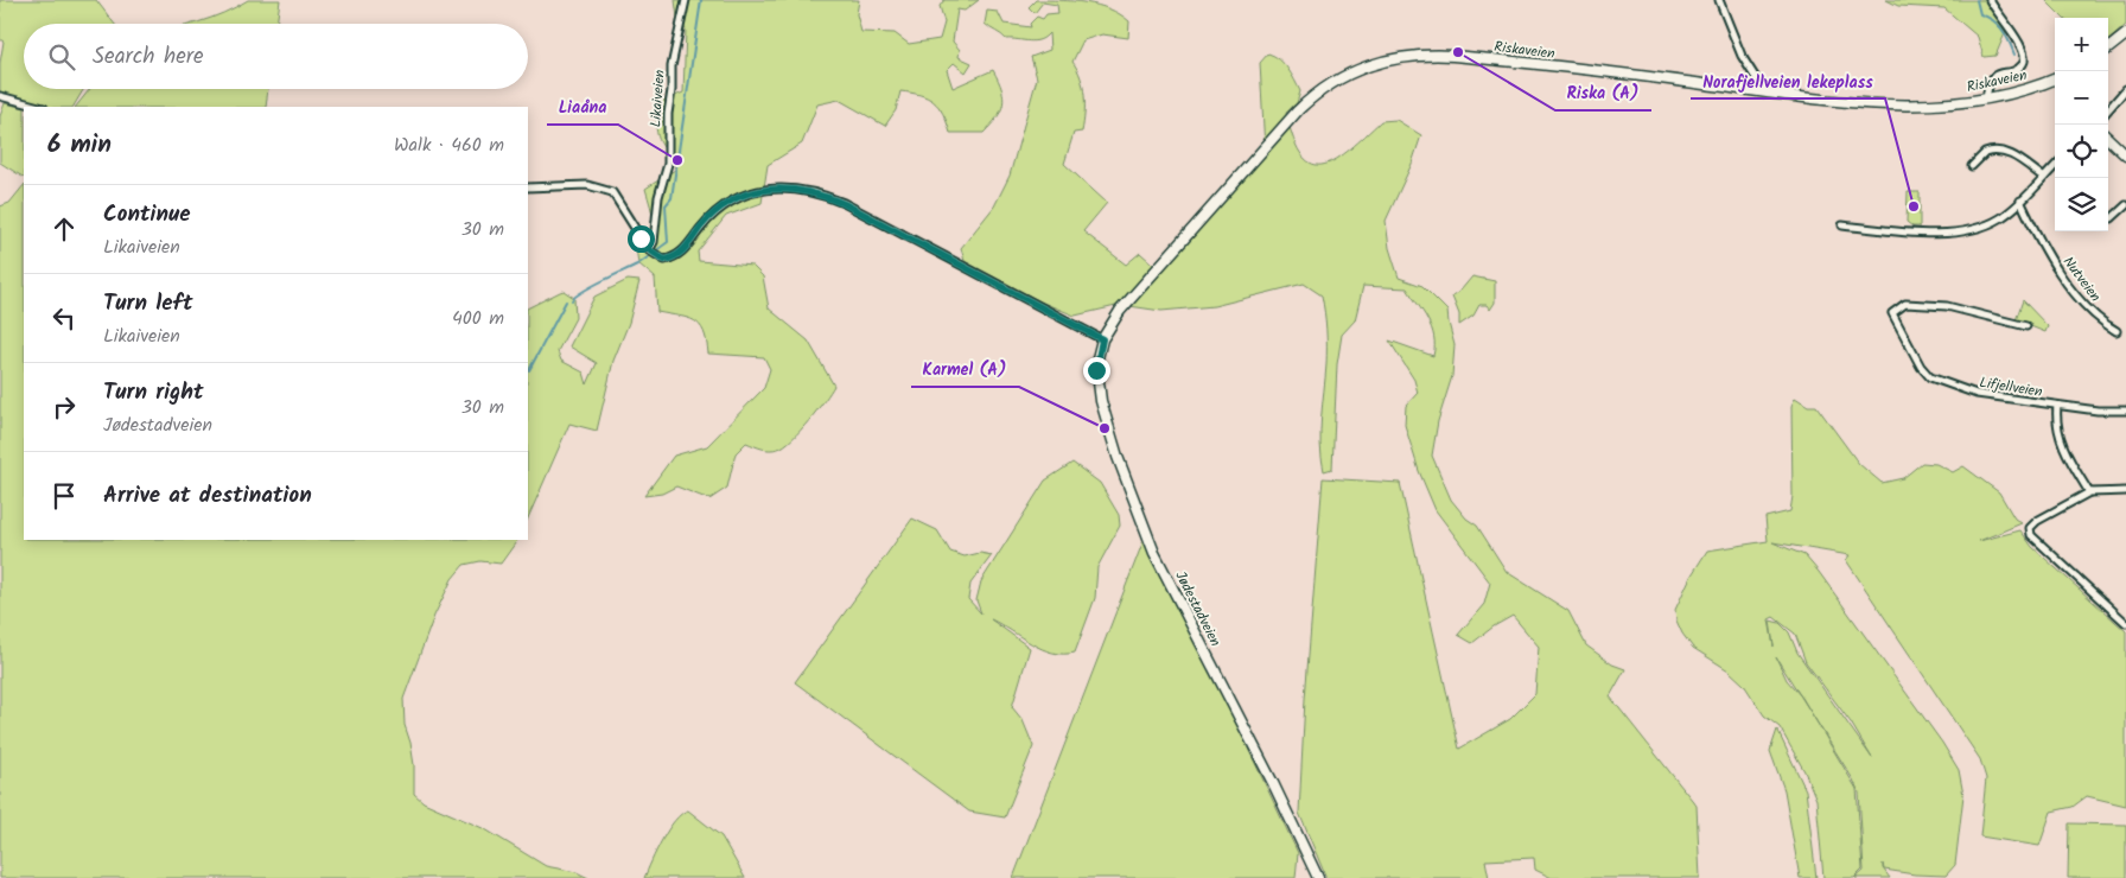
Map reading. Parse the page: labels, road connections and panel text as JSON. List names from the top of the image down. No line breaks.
{"streets":{"main road":["Riskaveien","Jødestadveien"],"street":["Likaiveien","Nutveien","Lifjellveien"]},"crossings":[["Riskaveien","Jødestadveien"]],"places":["Riska (A)","Liaåna","Norafjellveien lekeplass","Karmel (A)"],"page":{"map_buttons":["+","−"],"search":"Search here","heading":["6 min","Walk · 460 m"],"list":[["Continue","Likaiveien","30 m"],["Turn left","Likaiveien","400 m"],["Turn right","Jødestadveien","30 m"],"Arrive at destination"]}}
